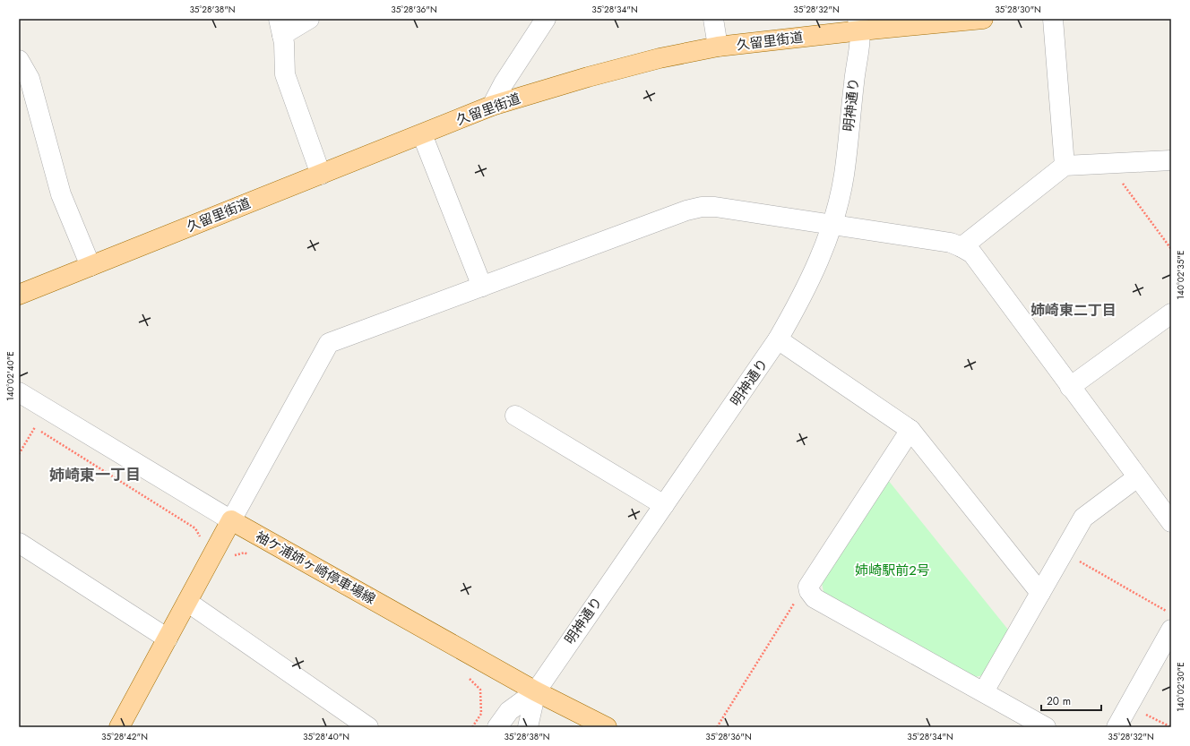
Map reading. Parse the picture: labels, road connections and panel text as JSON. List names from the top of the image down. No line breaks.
{"streets":{"main road":["久留里街道","袖ケ浦姉ヶ崎停車場線"],"street":["明神通り"]},"crossings":[["久留里街道","明神通り"],["明神通り","袖ケ浦姉ヶ崎停車場線"]],"districts":["姉崎東二丁目","姉崎東一丁目"],"parks":["姉崎駅前2号"],"scale_bar":"20 m","coordinates":["35°28'38\"N","35°28'36\"N","35°28'34\"N","35°28'32\"N","35°28'30\"N","140°02'35\"E","140°02'40\"E","140°02'30\"E","35°28'42\"N","35°28'40\"N"]}
